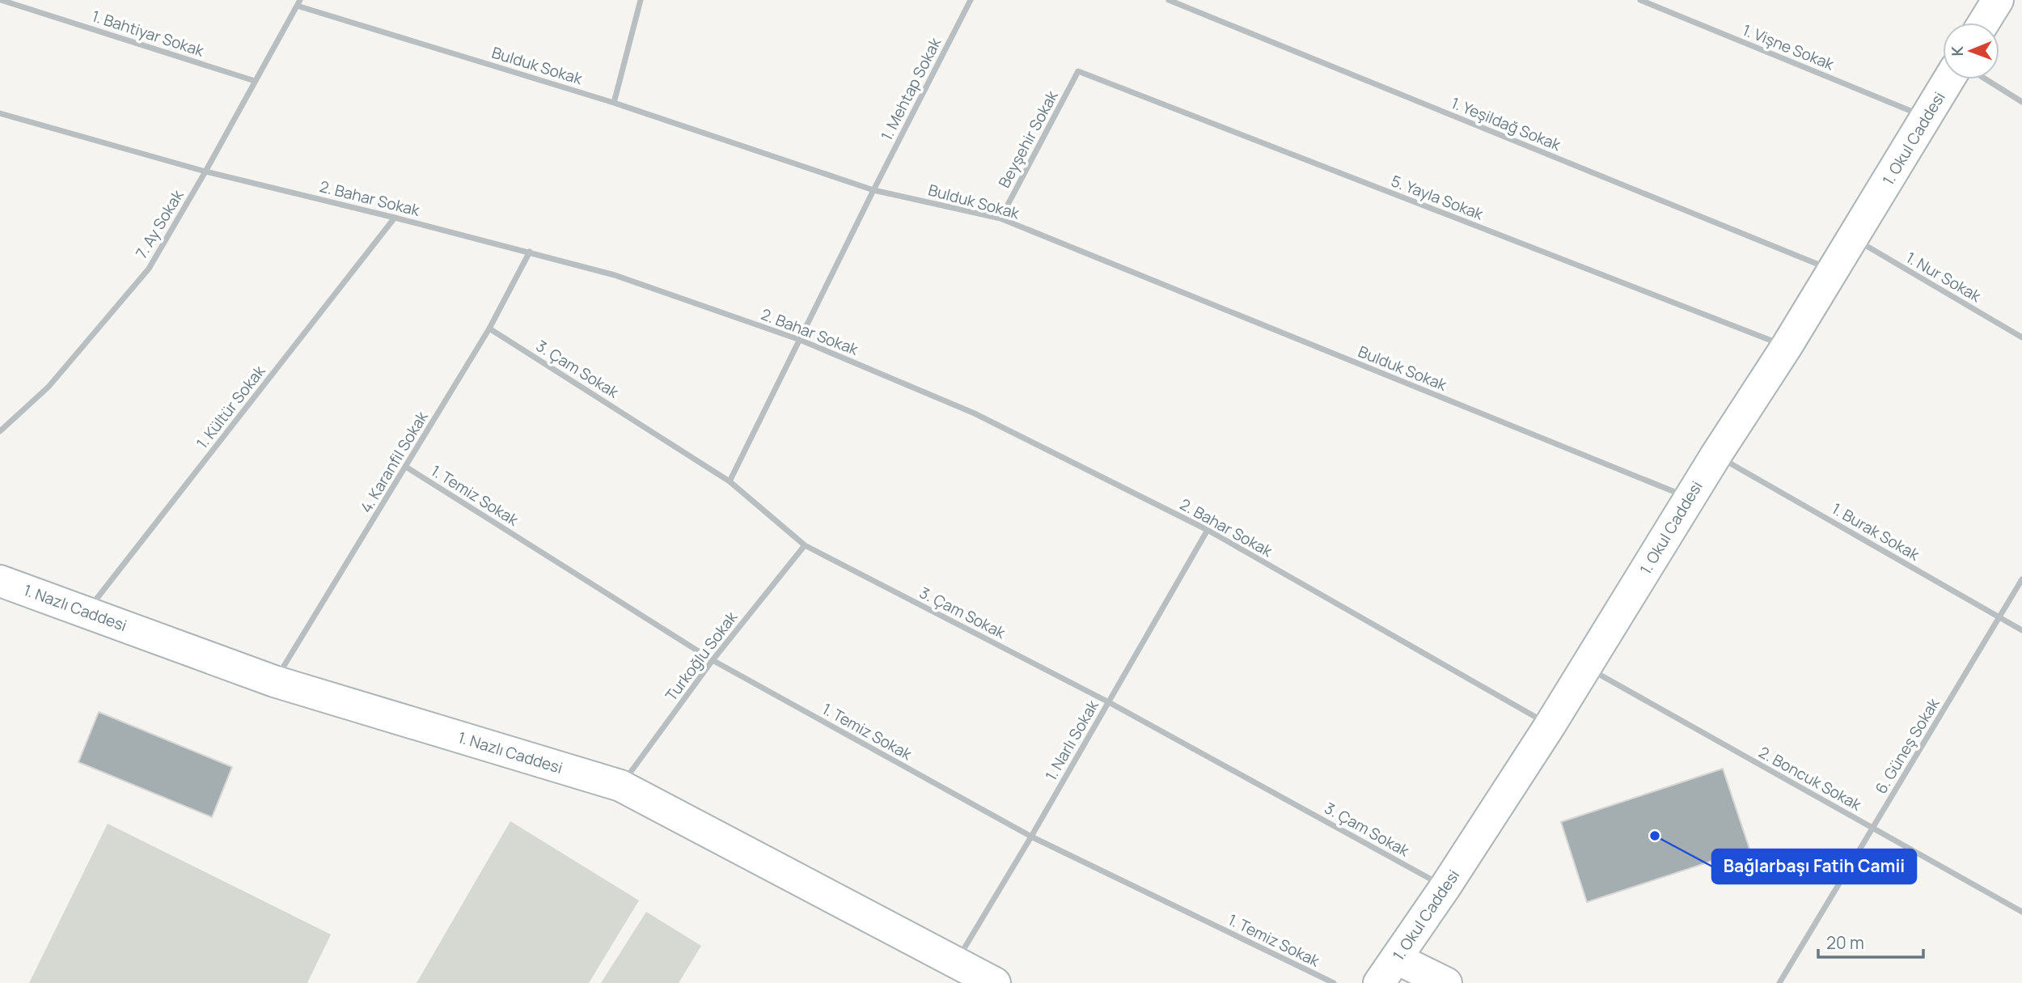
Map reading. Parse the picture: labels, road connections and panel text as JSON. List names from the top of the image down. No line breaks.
{"streets":{"street":["1. Bahtiyar Sokak","1. Vişne Sokak","Bulduk Sokak","1. Mehtap Sokak","1. Yeşildağ Sokak","1. Okul Caddesi","Beyşehir Sokak","5. Yayla Sokak","2. Bahar Sokak","7. Ay Sokak","1. Nur Sokak","3. Çam Sokak","1. Kültür Sokak","4. Karanfil Sokak","1. Temiz Sokak","1. Burak Sokak","1. Nazlı Caddesi","Turkoğlu Sokak","1. Narlı Sokak","6. Güneş Sokak","2. Boncuk Sokak"]},"crossings":[["1. Bahtiyar Sokak","7. Ay Sokak"],["1. Vişne Sokak","1. Okul Caddesi"],["Bulduk Sokak","1. Mehtap Sokak"],["Bulduk Sokak","1. Okul Caddesi"],["Bulduk Sokak","Beyşehir Sokak"],["Bulduk Sokak","7. Ay Sokak"],["1. Mehtap Sokak","2. Bahar Sokak"],["1. Mehtap Sokak","3. Çam Sokak"],["1. Yeşildağ Sokak","1. Okul Caddesi"],["1. Okul Caddesi","5. Yayla Sokak"],["1. Okul Caddesi","2. Bahar Sokak"],["1. Okul Caddesi","1. Nur Sokak"],["1. Okul Caddesi","3. Çam Sokak"],["1. Okul Caddesi","1. Burak Sokak"],["1. Okul Caddesi","2. Boncuk Sokak"],["Beyşehir Sokak","5. Yayla Sokak"],["2. Bahar Sokak","7. Ay Sokak"],["2. Bahar Sokak","1. Kültür Sokak"],["2. Bahar Sokak","4. Karanfil Sokak"],["2. Bahar Sokak","1. Narlı Sokak"],["3. Çam Sokak","4. Karanfil Sokak"],["3. Çam Sokak","Turkoğlu Sokak"],["3. Çam Sokak","1. Narlı Sokak"],["1. Kültür Sokak","1. Nazlı Caddesi"],["4. Karanfil Sokak","1. Temiz Sokak"],["4. Karanfil Sokak","1. Nazlı Caddesi"],["1. Temiz Sokak","Turkoğlu Sokak"],["1. Temiz Sokak","1. Narlı Sokak"],["1. Burak Sokak","6. Güneş Sokak"],["1. Nazlı Caddesi","Turkoğlu Sokak"],["1. Nazlı Caddesi","1. Narlı Sokak"],["6. Güneş Sokak","2. Boncuk Sokak"]],"places":["Bağlarbaşı Fatih Camii"],"scale_bar":"20 m","north":"left"}
